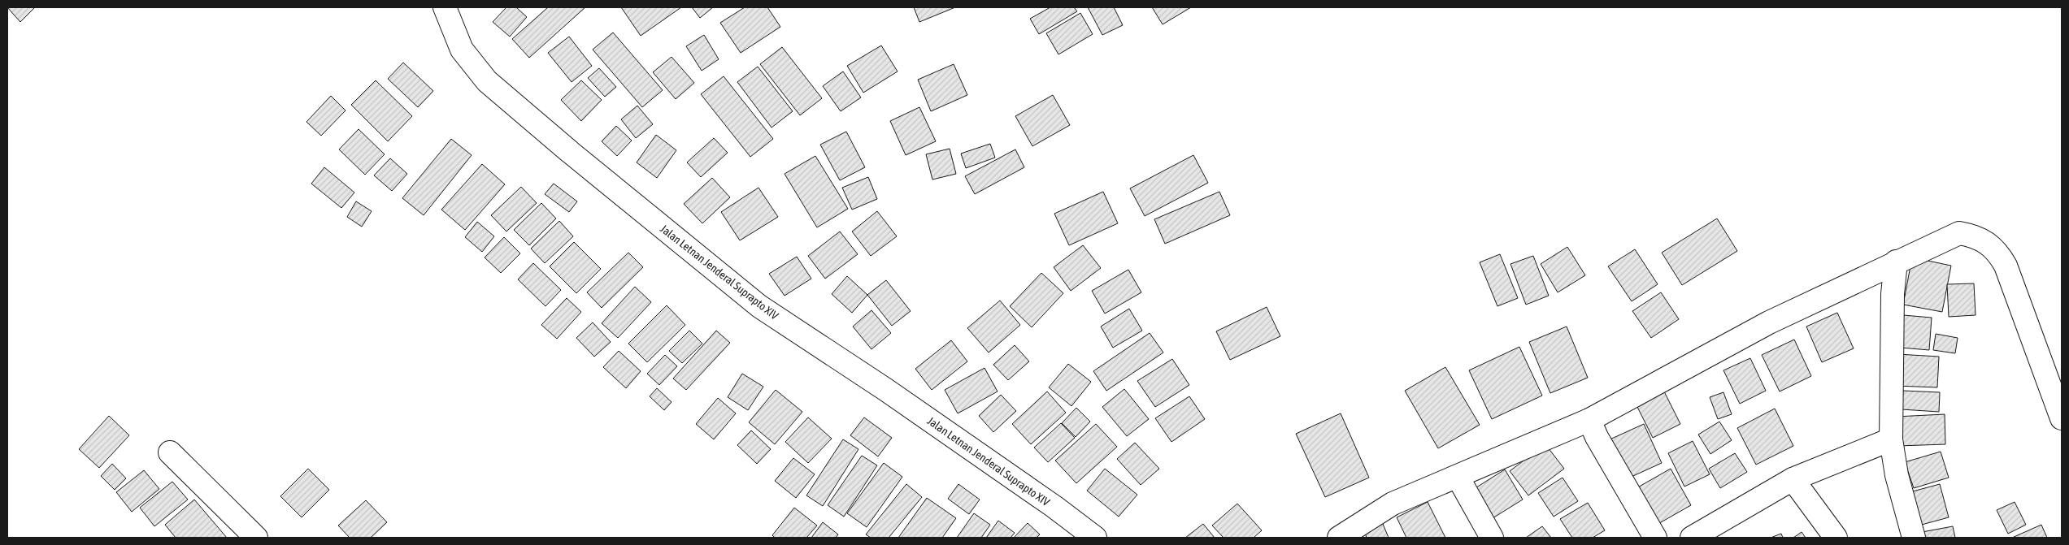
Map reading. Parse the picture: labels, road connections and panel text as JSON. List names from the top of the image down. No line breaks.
{"streets":{"street":["Jalan Letnan Jenderal Suprapto XIV"]}}
